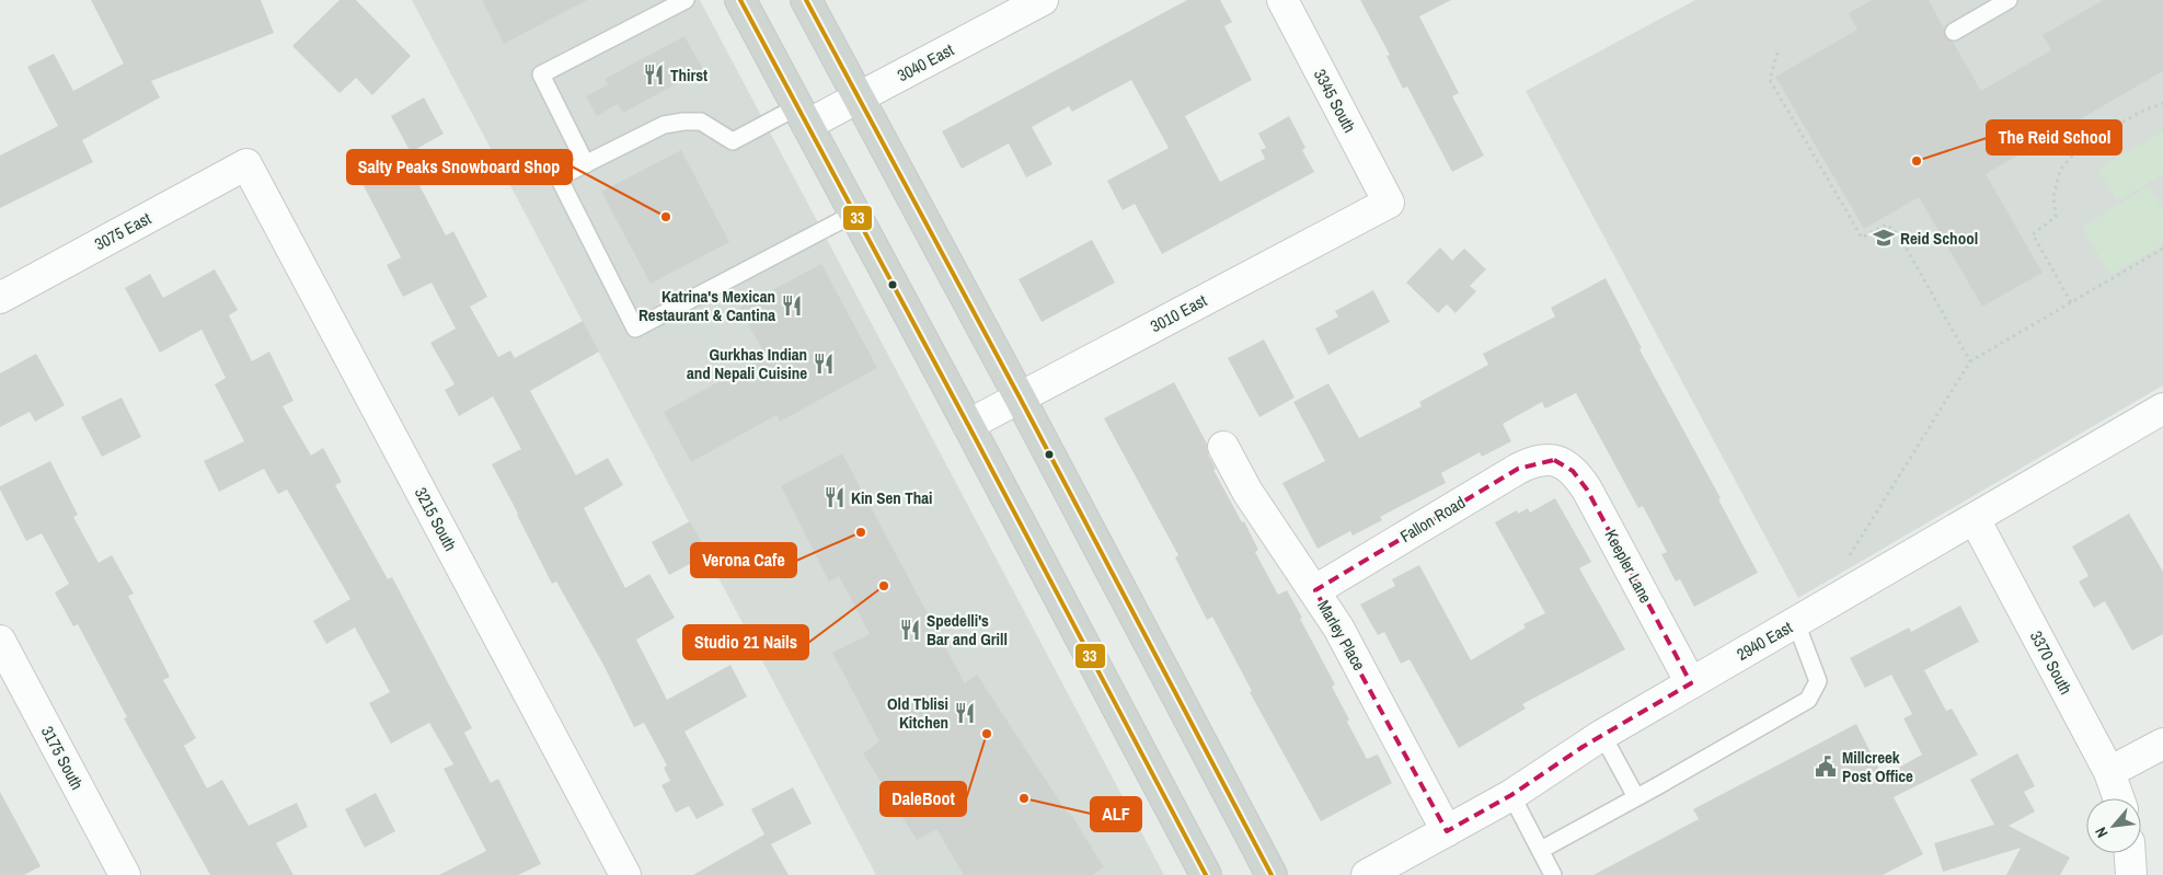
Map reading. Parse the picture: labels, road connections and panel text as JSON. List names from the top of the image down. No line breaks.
{"streets":{"street":["3040 East","3345 South","3075 East","3010 East","3215 South","Fallon Road","Keepler Lane","Marley Place","2940 East","3370 South","3175 South"]},"crossings":[["3345 South","3010 East"],["3075 East","3215 South"],["Fallon Road","Keepler Lane"],["Fallon Road","Marley Place"],["Keepler Lane","2940 East"],["Marley Place","2940 East"],["2940 East","3370 South"]],"places":{"restaurant":["Thirst","Katrina's Mexican Restaurant & Cantina","Gurkhas Indian and Nepali Cuisine","Kin Sen Thai","Spedelli's Bar and Grill","Old Tblisi Kitchen"],"other":["The Reid School","Salty Peaks Snowboard Shop","Verona Cafe","Studio 21 Nails","DaleBoot","ALF"],"school or university":["Reid School"],"public building":["Millcreek Post Office"]},"lines":["transit line 33"],"north":"bottom left"}
